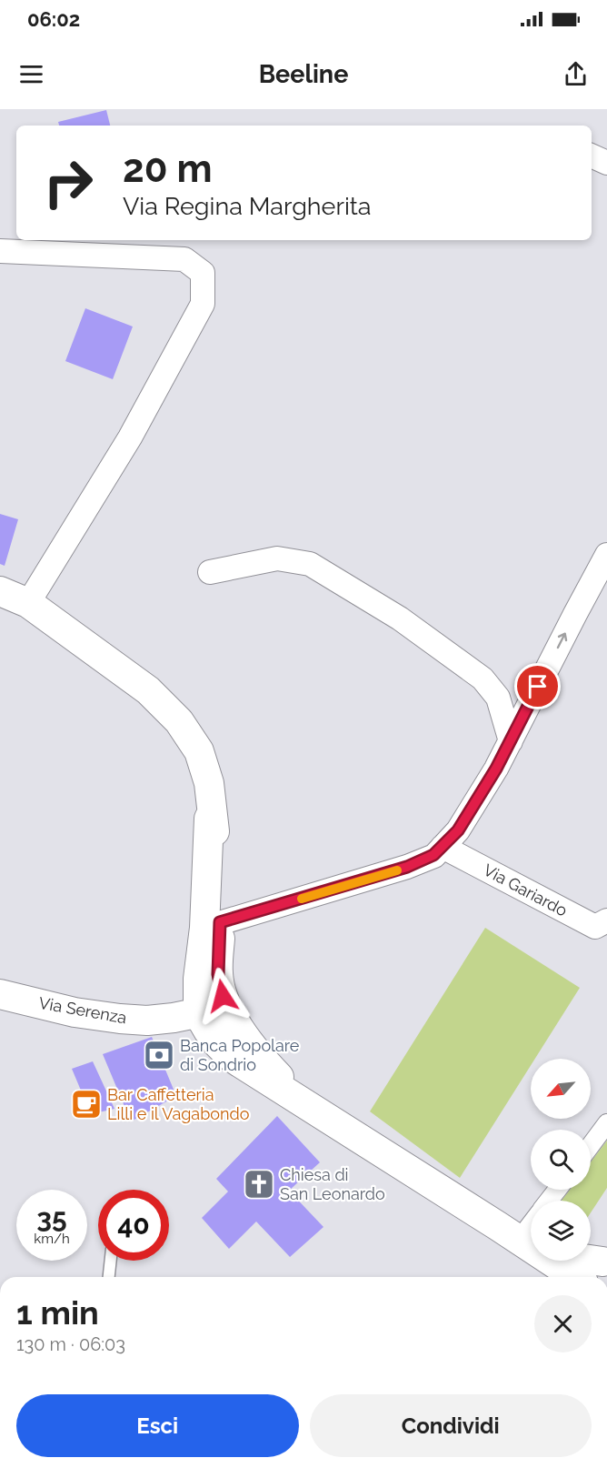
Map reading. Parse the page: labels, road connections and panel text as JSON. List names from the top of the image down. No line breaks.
{"streets":{"street":["Via Gariardo","Via Serenza"]},"places":{"bank":["Banca Popolare di Sondrio"],"cafe":["Bar Caffetteria Lilli e il Vagabondo"],"church":["Chiesa di San Leonardo"]},"north":"bottom left","page":{"status":"06:02","header":"Beeline","turn":["20 m","Via Regina Margherita"],"speed":"35 km/h","limit":"40","heading":["1 min","130 m · 06:03"],"buttons":["Esci","Condividi"]}}
